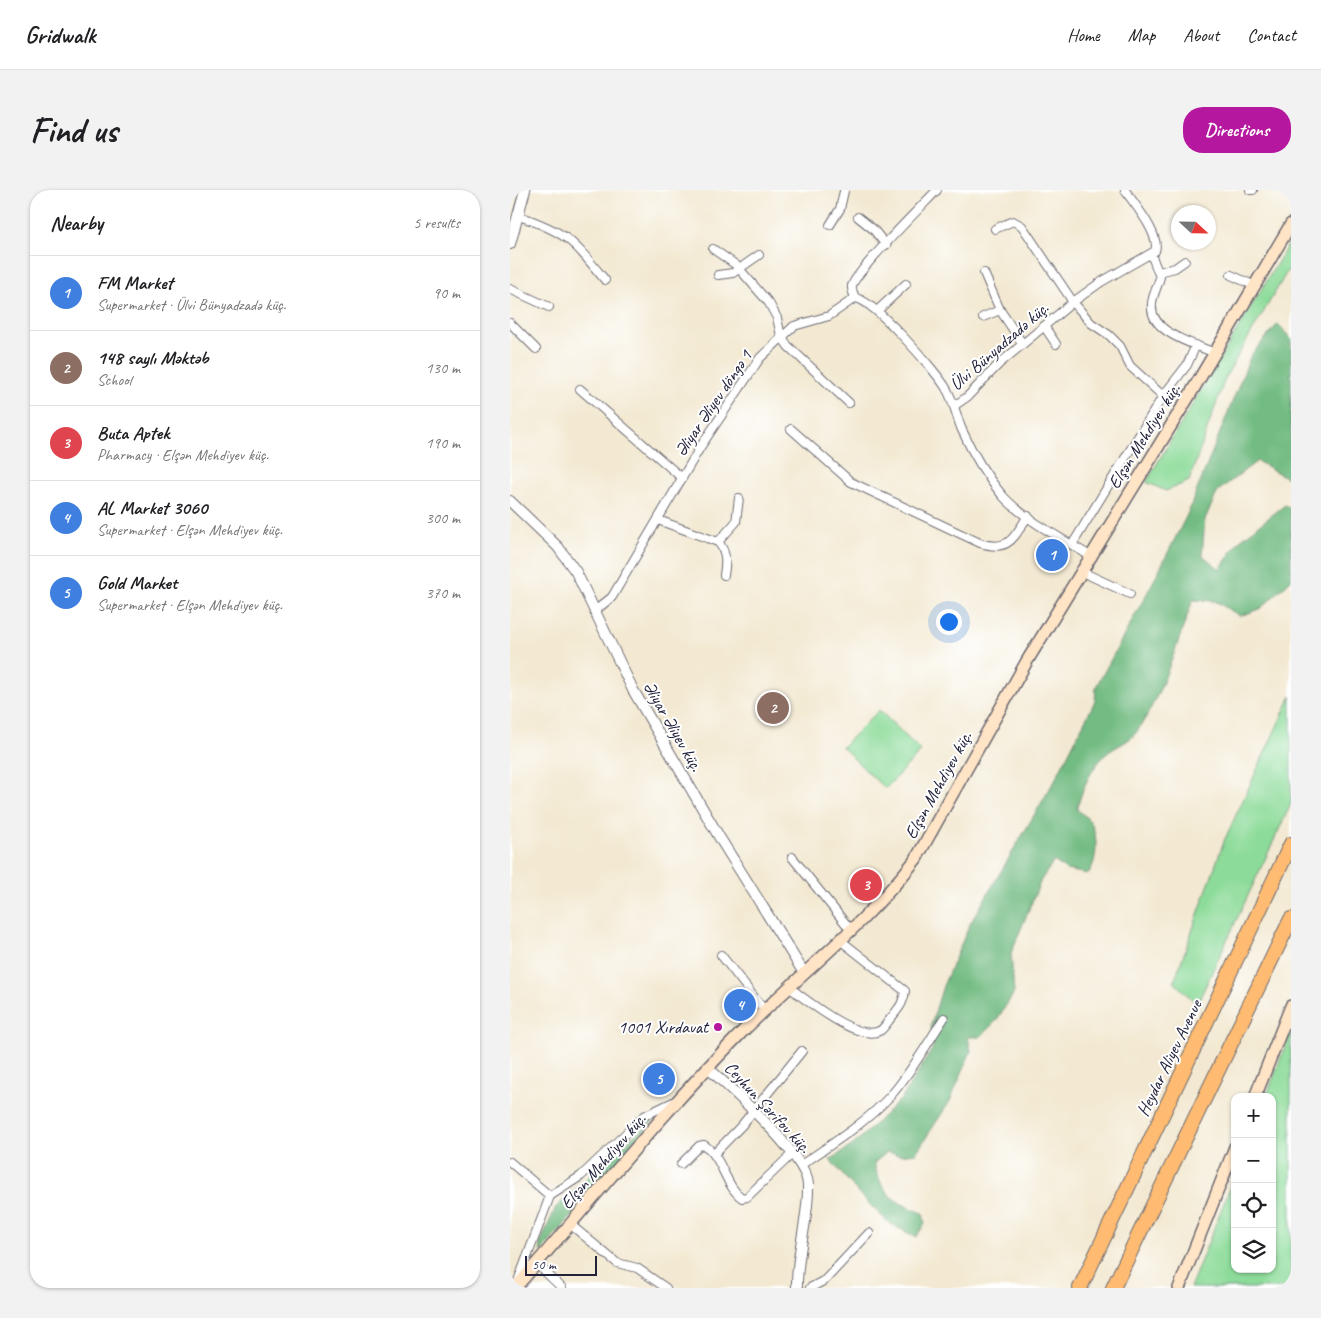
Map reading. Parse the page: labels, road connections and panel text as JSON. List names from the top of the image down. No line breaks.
{"streets":{"highway":["Heydar Aliyev Avenue"],"main road":["Elşən Mehdiyev küç."],"street":["Ülvi Bünyadzadə küç.","Əliyar Əliyev döngə 1","Əliyar Əliyev küç.","Ceyhun Şərifov küç."]},"crossings":[["Ülvi Bünyadzadə küç.","Elşən Mehdiyev küç."],["Əliyar Əliyev döngə 1","Əliyar Əliyev küç."],["Elşən Mehdiyev küç.","Əliyar Əliyev küç."],["Elşən Mehdiyev küç.","Ceyhun Şərifov küç."]],"places":["1001 Xırdavat"],"scale_bar":"50 m","north":"right","page":{"header":"Gridwalk","nav":["Home","Map","About","Contact"],"buttons":"Directions","title":"Find us","heading":["Nearby","5 results"],"list":[{"mark":"1","name":"FM Market","note":"Supermarket · Ülvi Bünyadzadə küç.","value":"90 m"},{"mark":"2","name":"148 saylı Məktəb","note":"School","value":"130 m"},{"mark":"3","name":"Buta Aptek","note":"Pharmacy · Elşən Mehdiyev küç.","value":"190 m"},{"mark":"4","name":"AL Market 3060","note":"Supermarket · Elşən Mehdiyev küç.","value":"300 m"},{"mark":"5","name":"Gold Market","note":"Supermarket · Elşən Mehdiyev küç.","value":"370 m"}],"pins":["1","2","3","4","5"],"map_buttons":["+","−"],"scale":"50 m"}}
